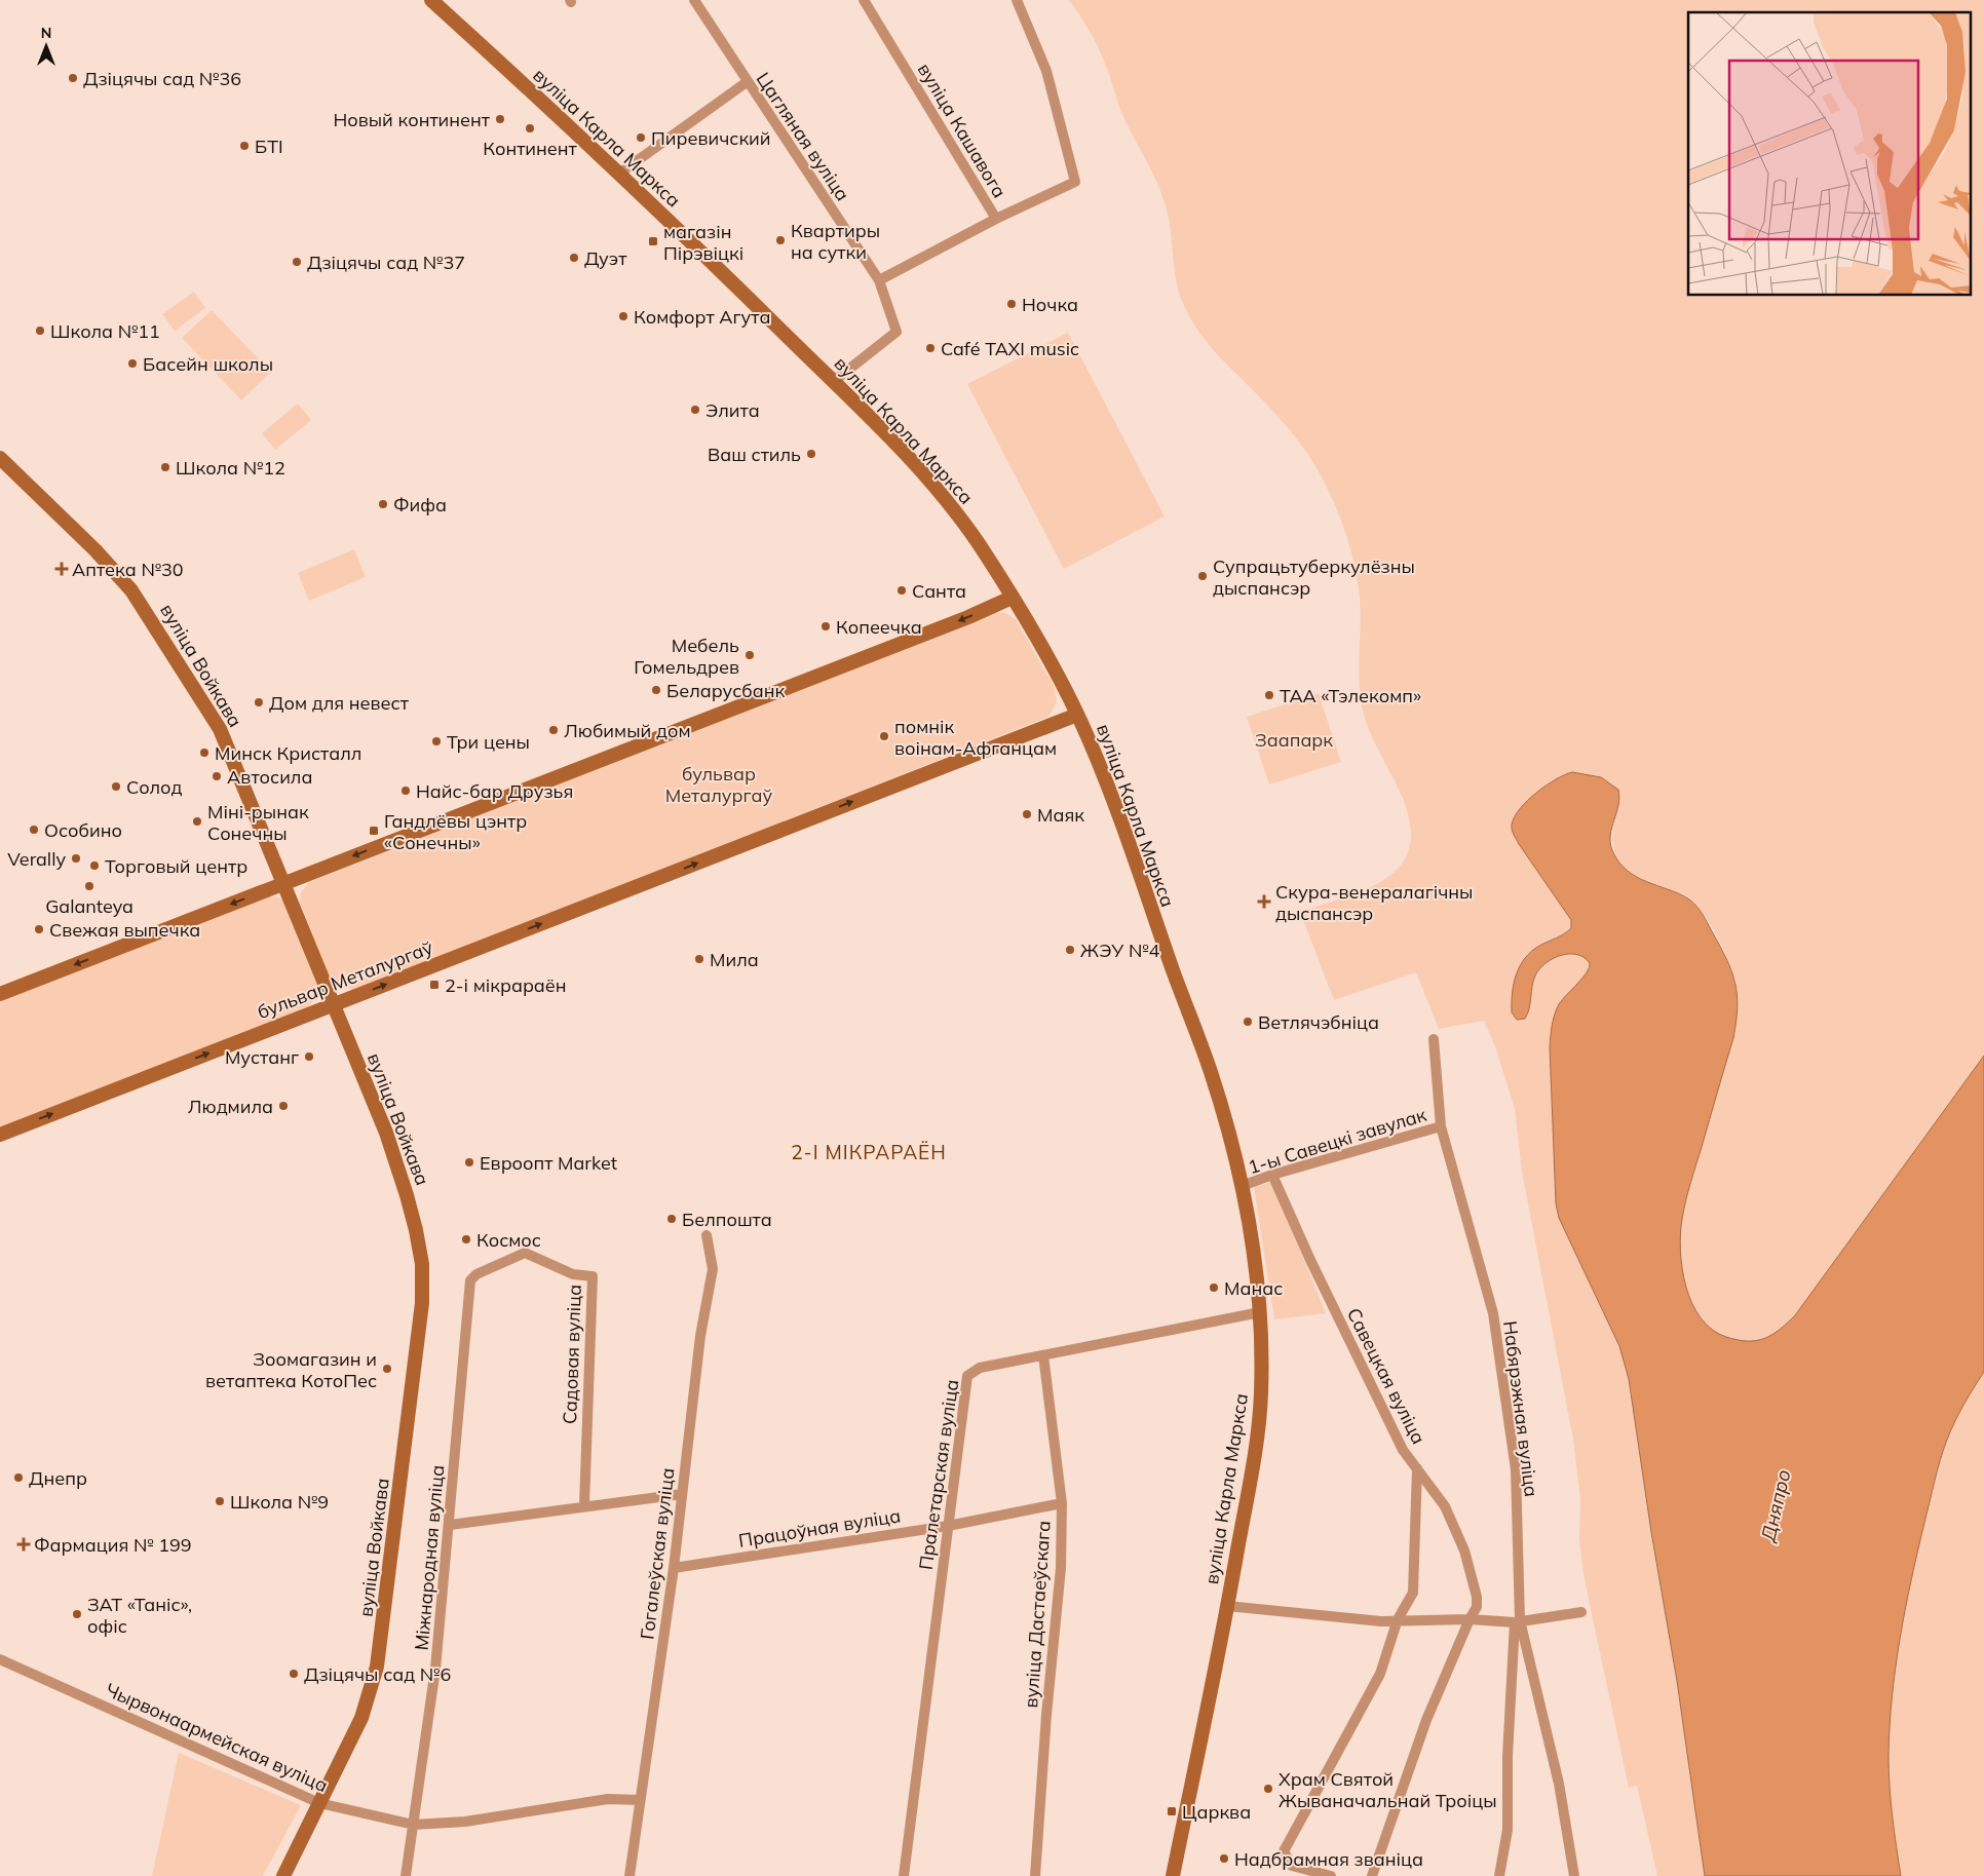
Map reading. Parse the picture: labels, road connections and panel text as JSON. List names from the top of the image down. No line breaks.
{"streets":{"main road":["вуліца Карла Маркса","вуліца Войкава","бульвар Металургаў"],"street":["вуліца Кашавога","Цагляная вуліца","1-ы Савецкі завулак","Садовая вуліца","Савецкая вуліца","Набярэжная вуліца","Пралетарская вуліца","Працоўная вуліца","Гогалеўская вуліца","Міжнародная вуліца","вуліца Дастаеўскага","Чырвонаармейская вуліца"]},"crossings":[["вуліца Кашавога","Цагляная вуліца"],["Цагляная вуліца","вуліца Карла Маркса"],["вуліца Карла Маркса","бульвар Металургаў"],["вуліца Карла Маркса","1-ы Савецкі завулак"],["вуліца Карла Маркса","Пралетарская вуліца"],["вуліца Войкава","бульвар Металургаў"],["вуліца Войкава","Чырвонаармейская вуліца"],["1-ы Савецкі завулак","Савецкая вуліца"],["1-ы Савецкі завулак","Набярэжная вуліца"],["Садовая вуліца","Міжнародная вуліца"],["Пралетарская вуліца","Працоўная вуліца"],["Пралетарская вуліца","вуліца Дастаеўскага"],["Працоўная вуліца","Гогалеўская вуліца"],["Працоўная вуліца","вуліца Дастаеўскага"],["Гогалеўская вуліца","Чырвонаармейская вуліца"],["Міжнародная вуліца","Чырвонаармейская вуліца"]],"one_way":["бульвар Металургаў"],"districts":["2-І МІКРАРАЁН"],"water":["Дняпро"],"parks":["Заапарк","бульвар Металургаў"],"places":{"other":["Дзіцячы сад №36","Новый континент","Континент","Пиревичский","БТІ","Квартиры на сутки","Дуэт","Дзіцячы сад №37","Ночка","Комфорт Агута","Школа №11","Café TAXI music","Басейн школы","Элита","Ваш стиль","Школа №12","Фифа","Супрацьтуберкулёзны дыспансэр","Санта","Копеечка","Мебель Гомельдрев","Беларусбанк","ТАА «Тэлекомп»","Дом для невест","Любимый дом","помнік воінам-Афганцам","Три цены","Минск Кристалл","Автосила","Солод","Найс-бар Друзья","Маяк","Міні-рынак Сонечны","Особино","Verally","Торговый центр","Galanteya","Свежая выпечка","ЖЭУ №4","Мила","Ветлячэбніца","Мустанг","Людмила","Евроопт Market","Белпошта","Космос","Манас","Зоомагазин и ветаптека КотоПес","Днепр","Школа №9","ЗАТ «Таніс», офіс","Дзіцячы сад №6","Храм Святой Жываначальнай Троіцы","Надбрамная званіца"],"transit":["магазін Пірэвіцкі","Гандлёвы цэнтр «Сонечны»","2-і мікрараён","Царква"],"health":["Аптека №30","Скура-венералагічны дыспансэр","Фармация № 199"]},"north":"top"}
